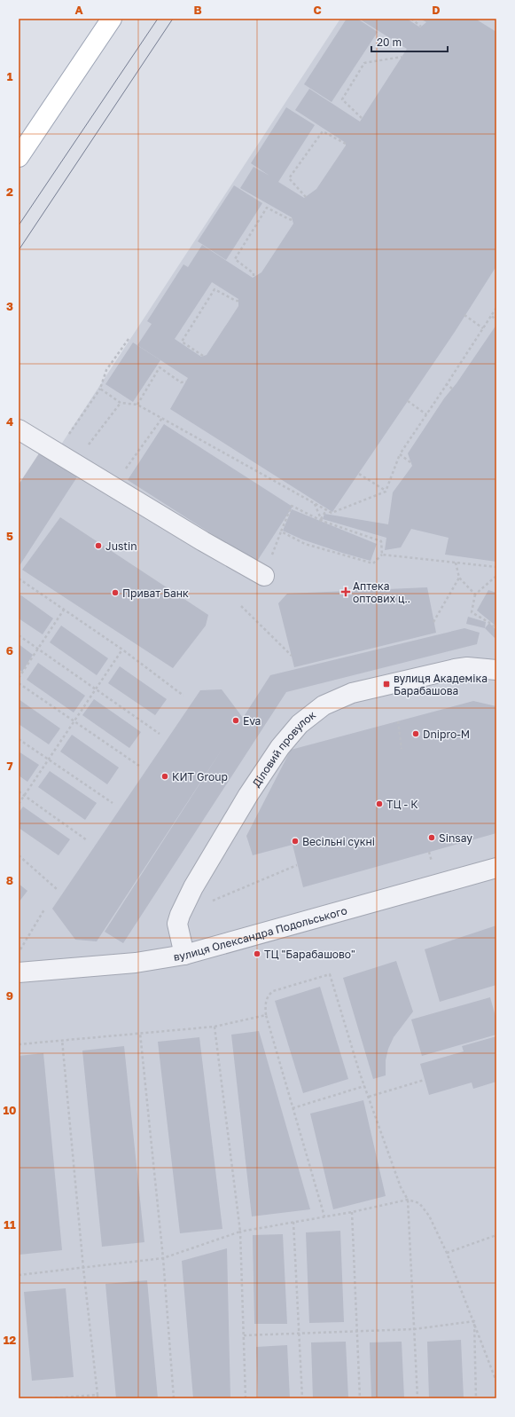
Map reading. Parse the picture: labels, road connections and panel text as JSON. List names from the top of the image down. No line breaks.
{"streets":{"street":["Діловий провулок","вулиця Олександра Подольського"]},"crossings":[["Діловий провулок","вулиця Олександра Подольського"]],"places":{"other":["Justin","Приват Банк","Eva","Dnipro-M","КИТ Group","ТЦ - К","Sinsay","Весільні сукні","ТЦ \"Барабашово\""],"health":["Аптека оптових ц‥"],"transit":["вулиця Академіка Барабашова"]},"scale_bar":"20 m","grid":{"columns":["A","B","C","D"],"rows":["1","2","3","4","5","6","7","8","9","10","11","12"]}}
